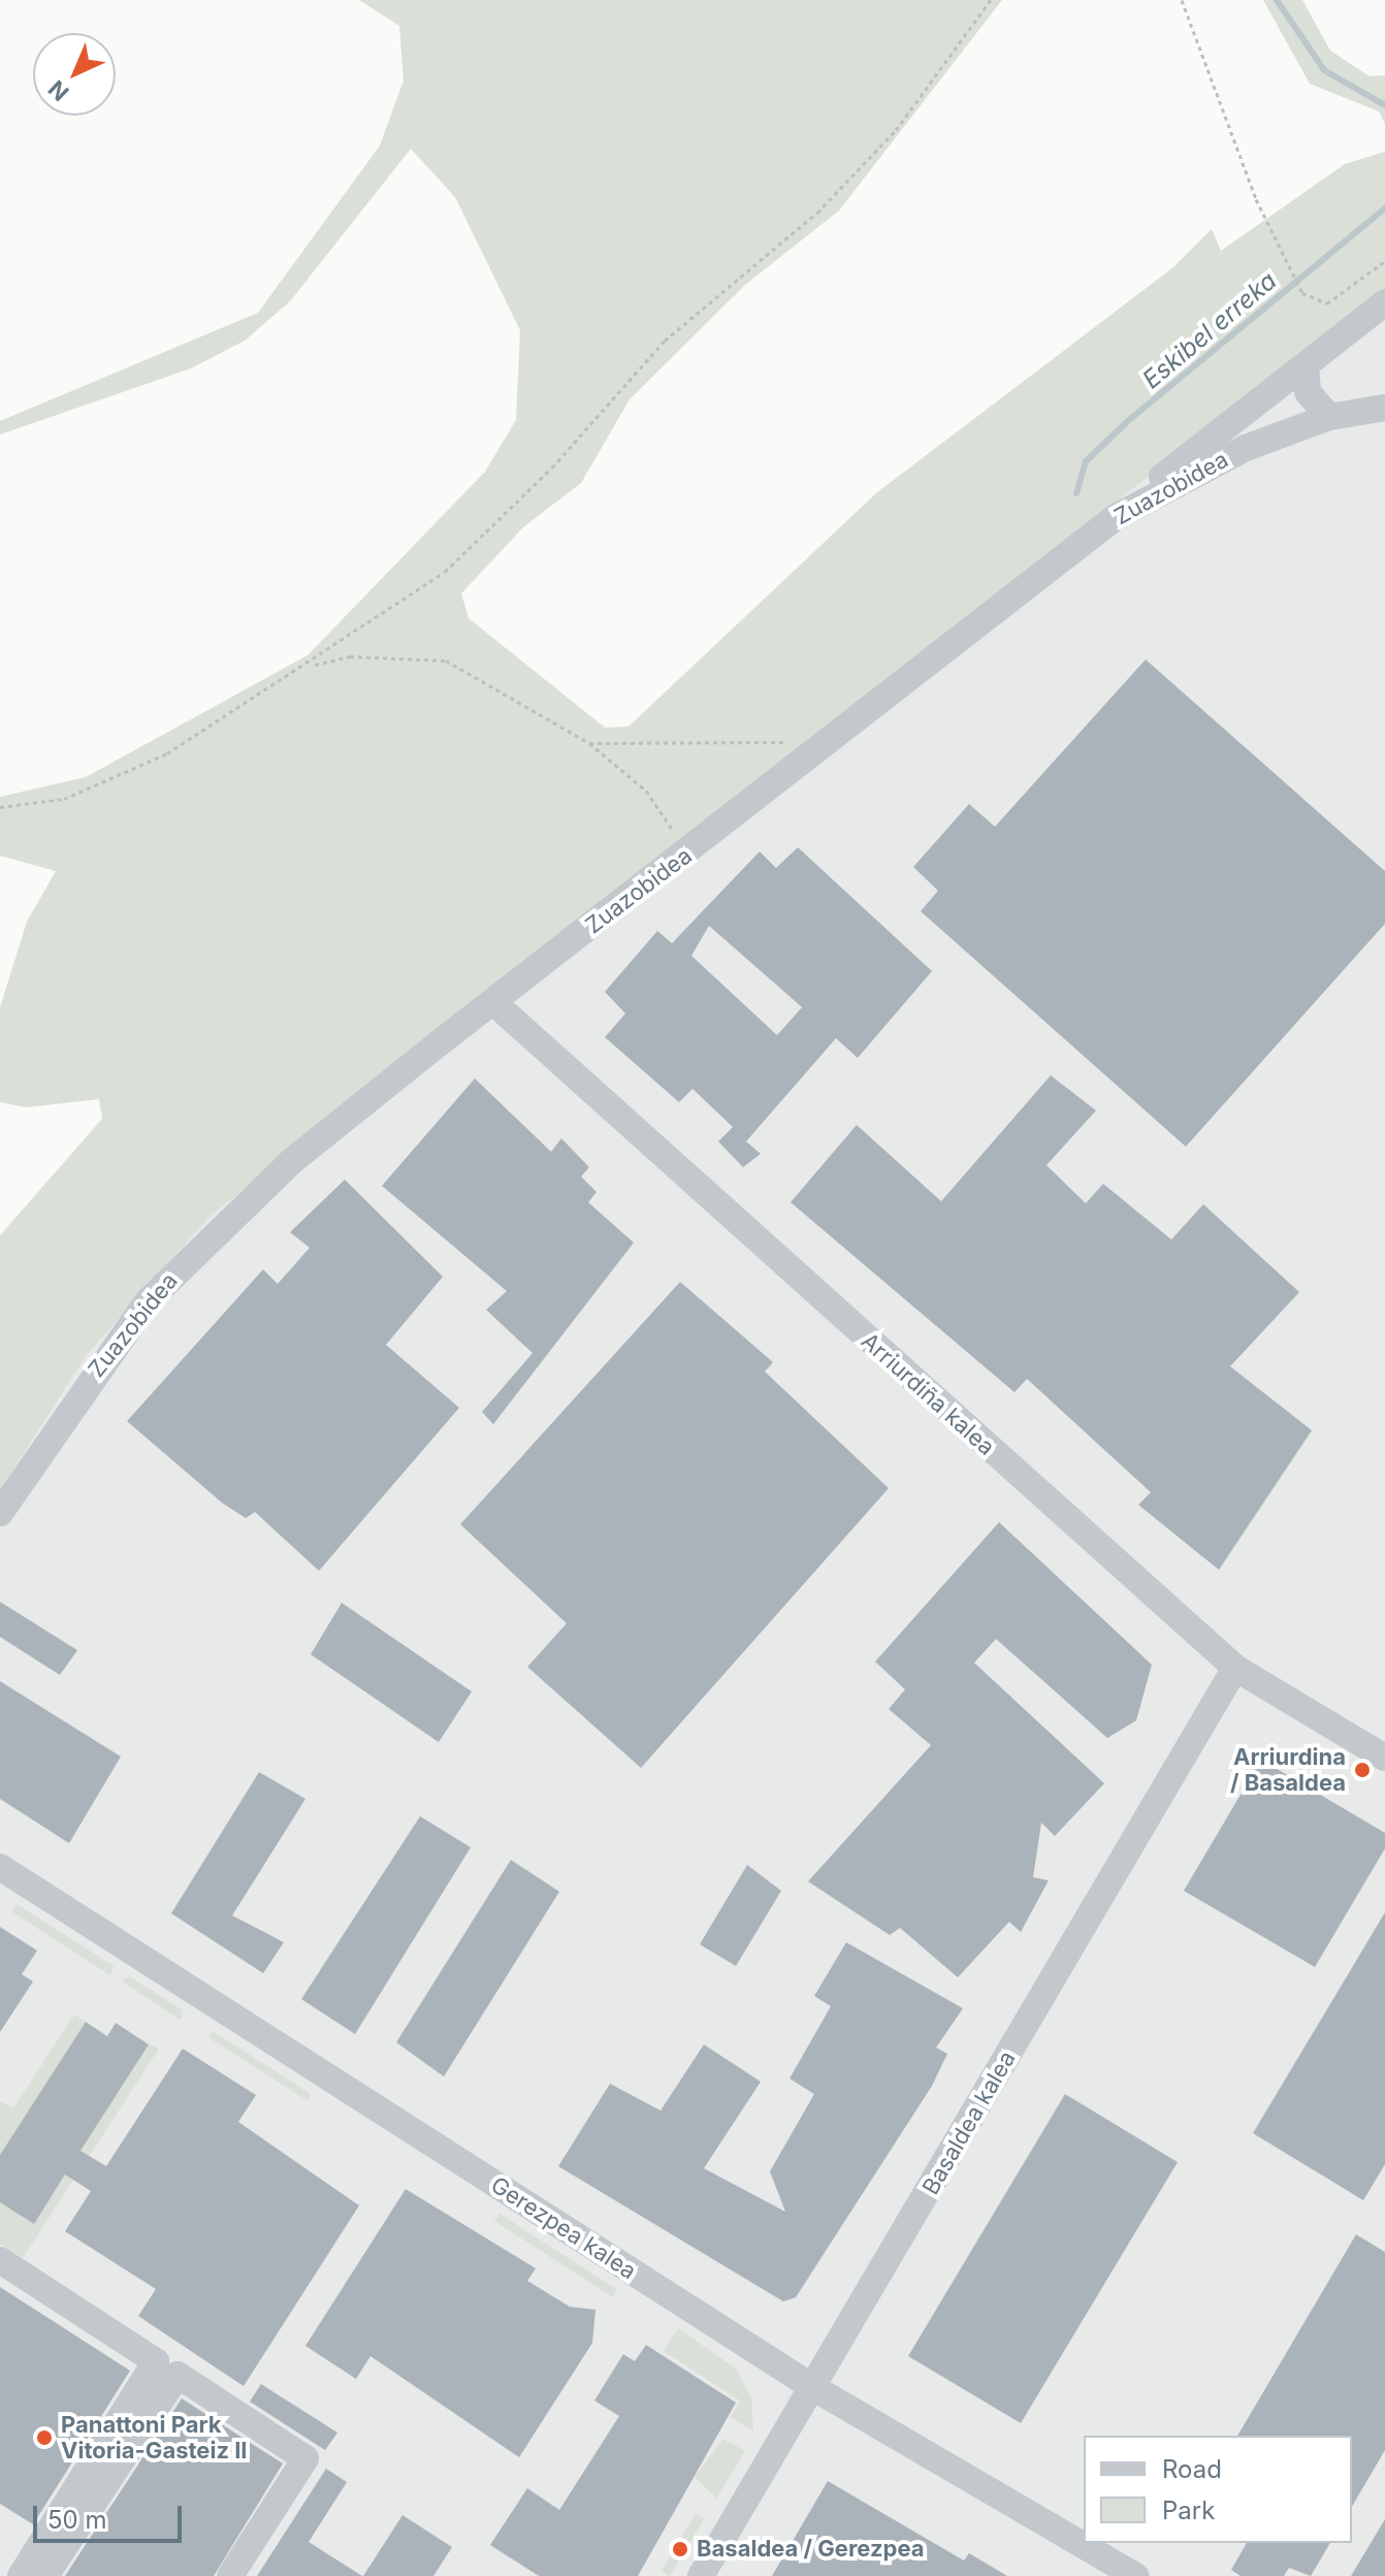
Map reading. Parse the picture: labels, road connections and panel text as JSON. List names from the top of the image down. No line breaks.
{"streets":{"street":["Zuazobidea","Arriurdiña kalea","Basaldea kalea","Gerezpea kalea"]},"crossings":[["Zuazobidea","Arriurdiña kalea"],["Arriurdiña kalea","Basaldea kalea"],["Basaldea kalea","Gerezpea kalea"]],"water":["Eskibel erreka"],"places":["Arriurdina / Basaldea","Panattoni Park Vitoria-Gasteiz II","Basaldea / Gerezpea"],"legend":["Road","Park"],"scale_bar":"50 m","north":"bottom left"}
